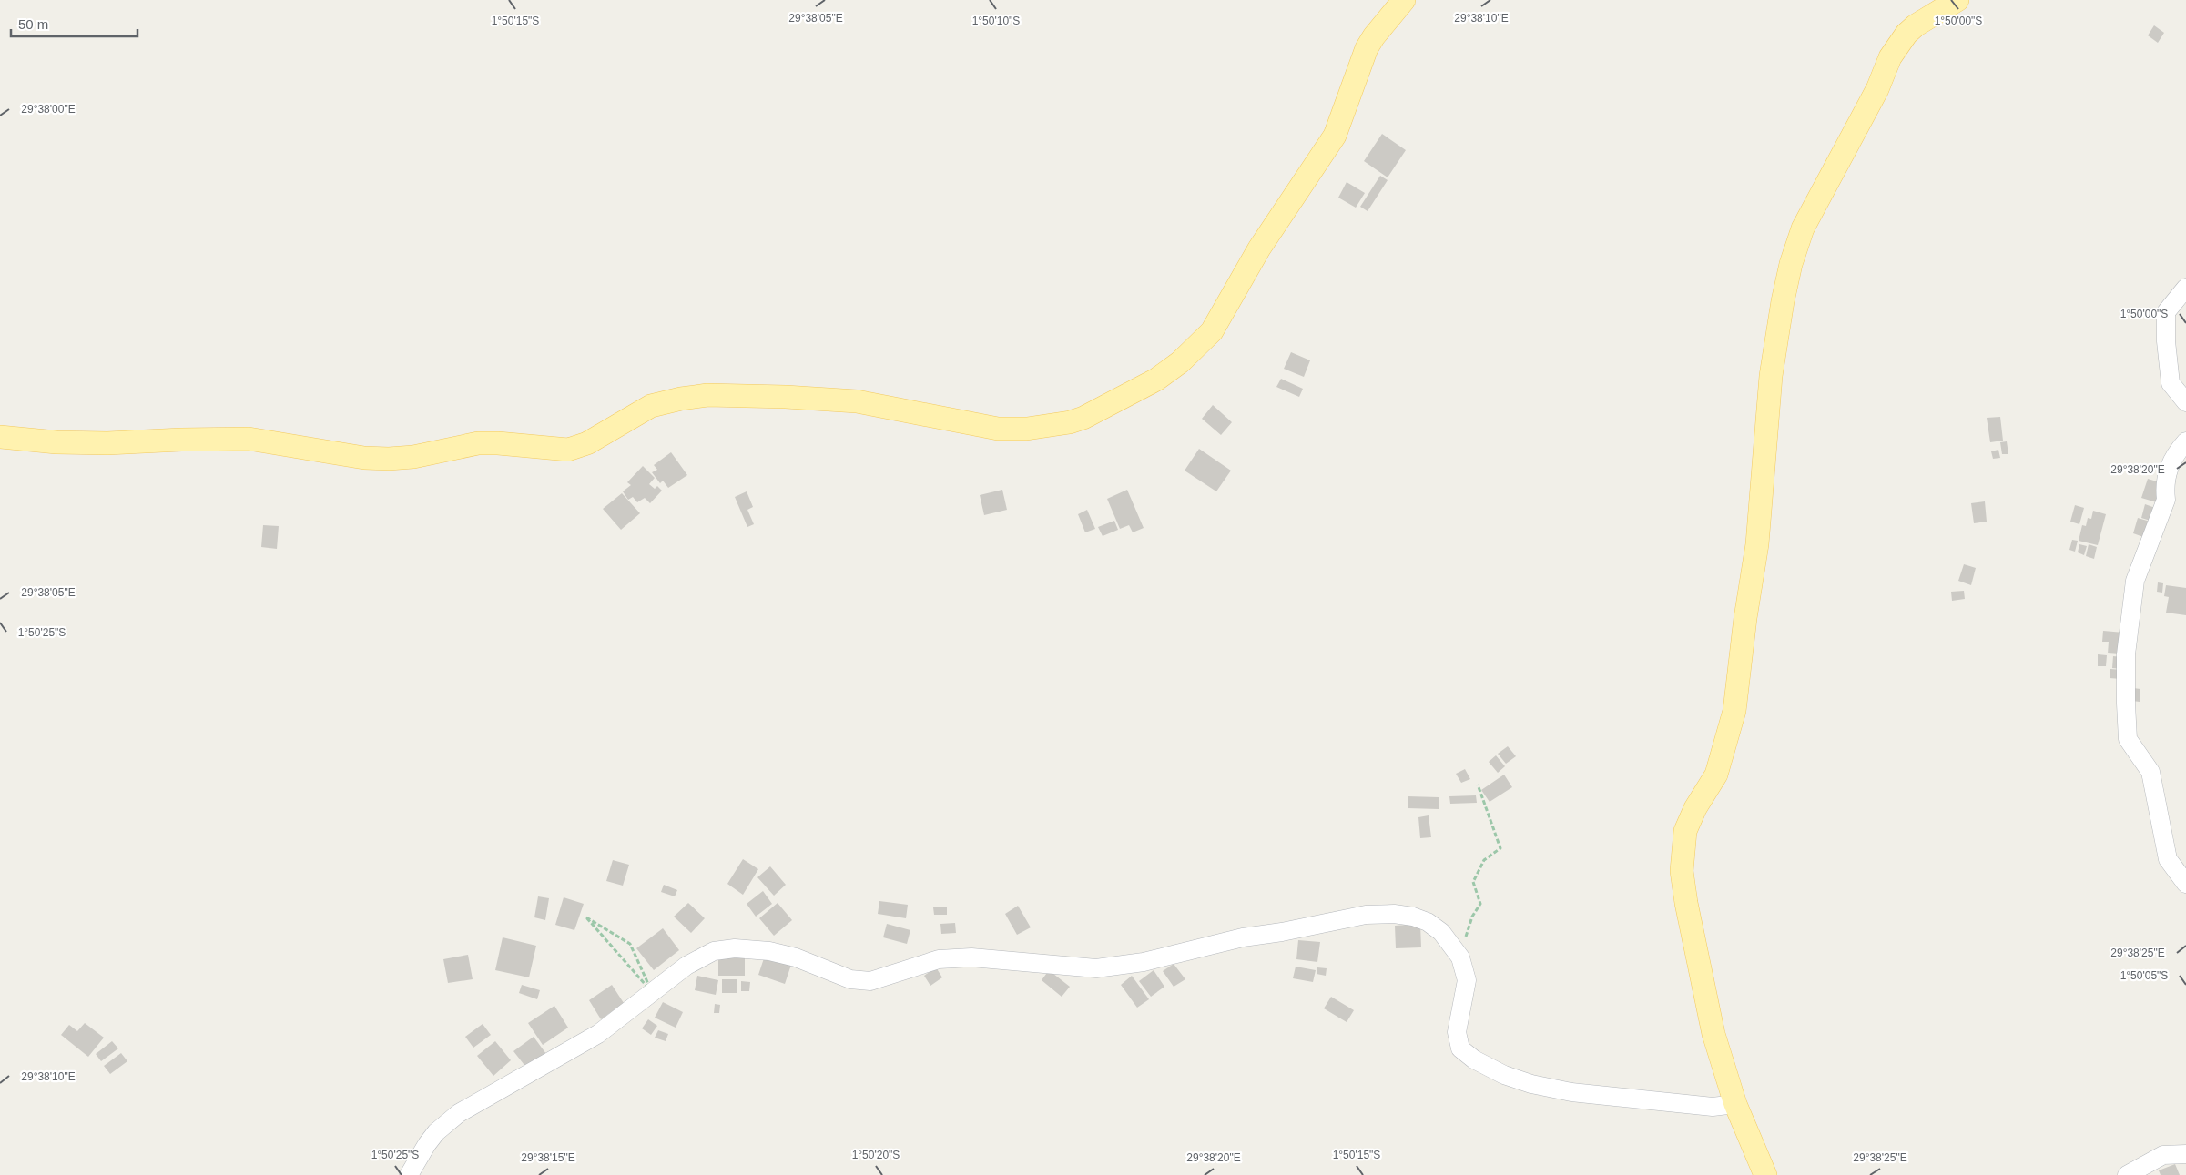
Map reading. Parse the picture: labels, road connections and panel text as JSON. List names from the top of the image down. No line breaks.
{"scale_bar":"50 m","coordinates":["29°38'05\"E","29°38'10\"E","1°50'10\"S","1°50'00\"S","1°50'15\"S","29°38'00\"E","29°38'20\"E","1°50'25\"S","29°38'25\"E","1°50'05\"S","1°50'20\"S","29°38'15\"E"]}
